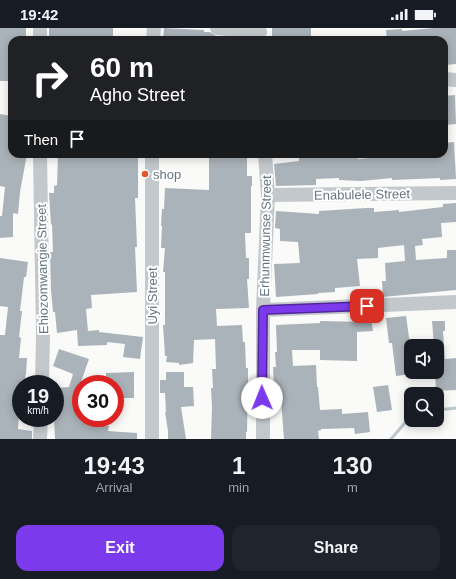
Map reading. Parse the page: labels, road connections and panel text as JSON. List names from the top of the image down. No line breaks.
{"streets":{"street":["Enabulele Street","Erhunmwunse Street","Ehiozomwangie Street","Uyi Street"]},"crossings":[["Enabulele Street","Erhunmwunse Street"]],"places":["shop"],"page":{"status":"19:42","turn":["60 m","Agho Street"],"then":"Then","speed":"19 km/h","limit":"30","eta":["19:43","Arrival","1","min","130","m"],"buttons":["Exit","Share"]}}
